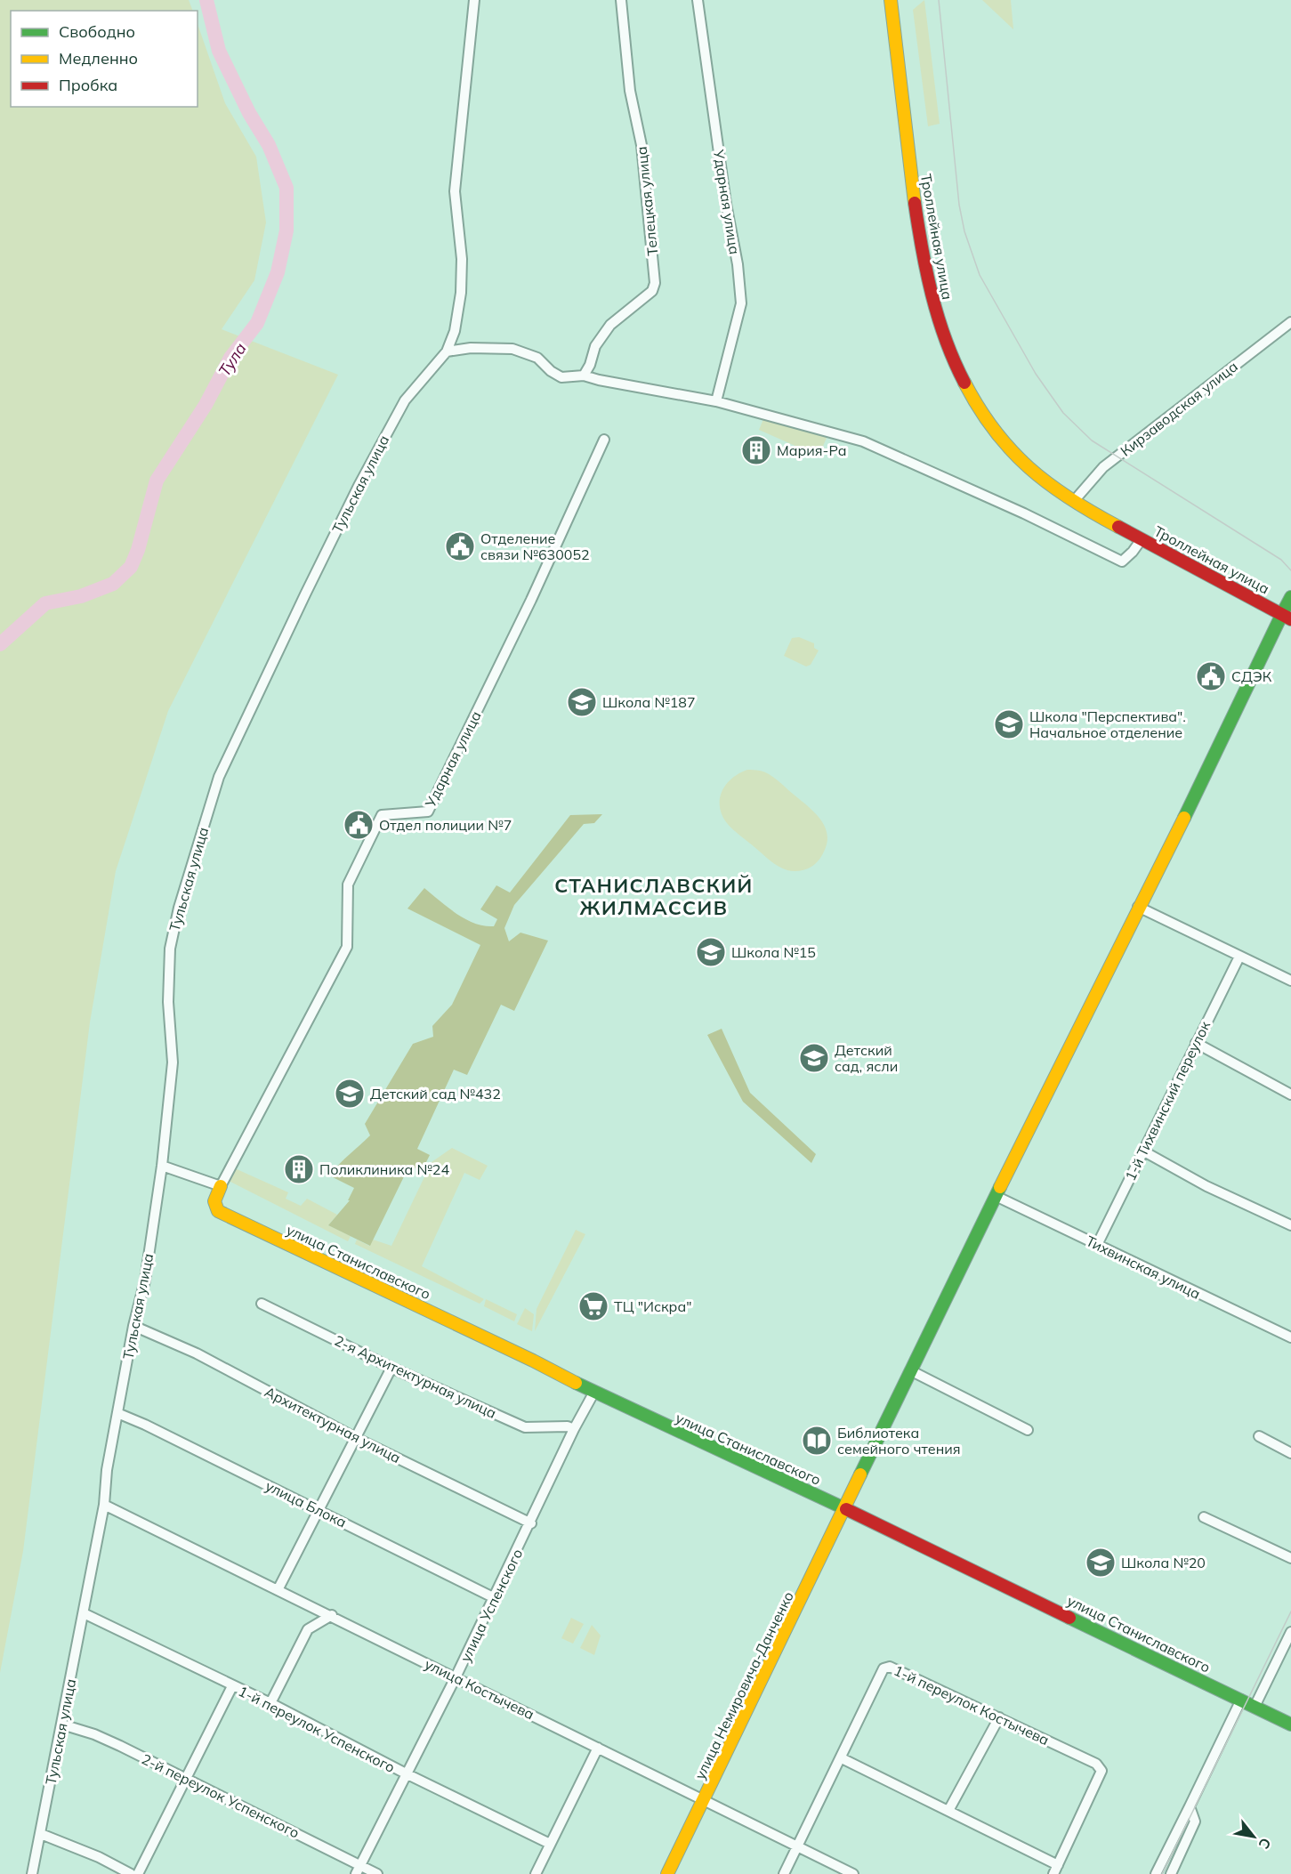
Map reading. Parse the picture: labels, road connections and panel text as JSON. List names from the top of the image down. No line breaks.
{"streets":{"main road":["Троллейная улица","улица Станиславского","улица Немировича-Данченко"],"street":["Телецкая улица","Ударная улица","Кирзаводская улица","Тульская улица","1-й Тихвинский переулок","Тихвинская улица","2-я Архитектурная улица","Архитектурная улица","улица Блока","улица Успенского","улица Костычева","1-й переулок Костычева","1-й переулок Успенского","2-й переулок Успенского"]},"crossings":[["Ударная улица","улица Станиславского"],["Троллейная улица","Кирзаводская улица"],["Троллейная улица","улица Немировича-Данченко"],["Тульская улица","Архитектурная улица"],["Тульская улица","улица Блока"],["Тульская улица","улица Костычева"],["Тульская улица","1-й переулок Успенского"],["Тульская улица","2-й переулок Успенского"],["1-й Тихвинский переулок","Тихвинская улица"],["улица Станиславского","улица Успенского"],["улица Станиславского","улица Немировича-Данченко"],["Тихвинская улица","улица Немировича-Данченко"],["2-я Архитектурная улица","улица Успенского"],["Архитектурная улица","улица Успенского"],["улица Блока","улица Успенского"],["улица Успенского","улица Костычева"],["улица Успенского","1-й переулок Успенского"],["улица Успенского","2-й переулок Успенского"],["улица Немировича-Данченко","улица Костычева"],["улица Костычева","1-й переулок Костычева"]],"districts":["СТАНИСЛАВСКИЙ ЖИЛМАССИВ"],"water":["Тула"],"places":{"building":["Мария-Ра","Поликлиника №24"],"public building":["Отделение связи №630052","СДЭК","Отдел полиции №7"],"school or university":["Школа №187","Школа \"Перспектива\". Начальное отделение","Школа №15","Детский сад, ясли","Детский сад №432","Школа №20"],"supermarket":["ТЦ \"Искра\""],"library":["Библиотека семейного чтения"]},"legend":["Свободно","Медленно","Пробка"],"north":"bottom right"}
